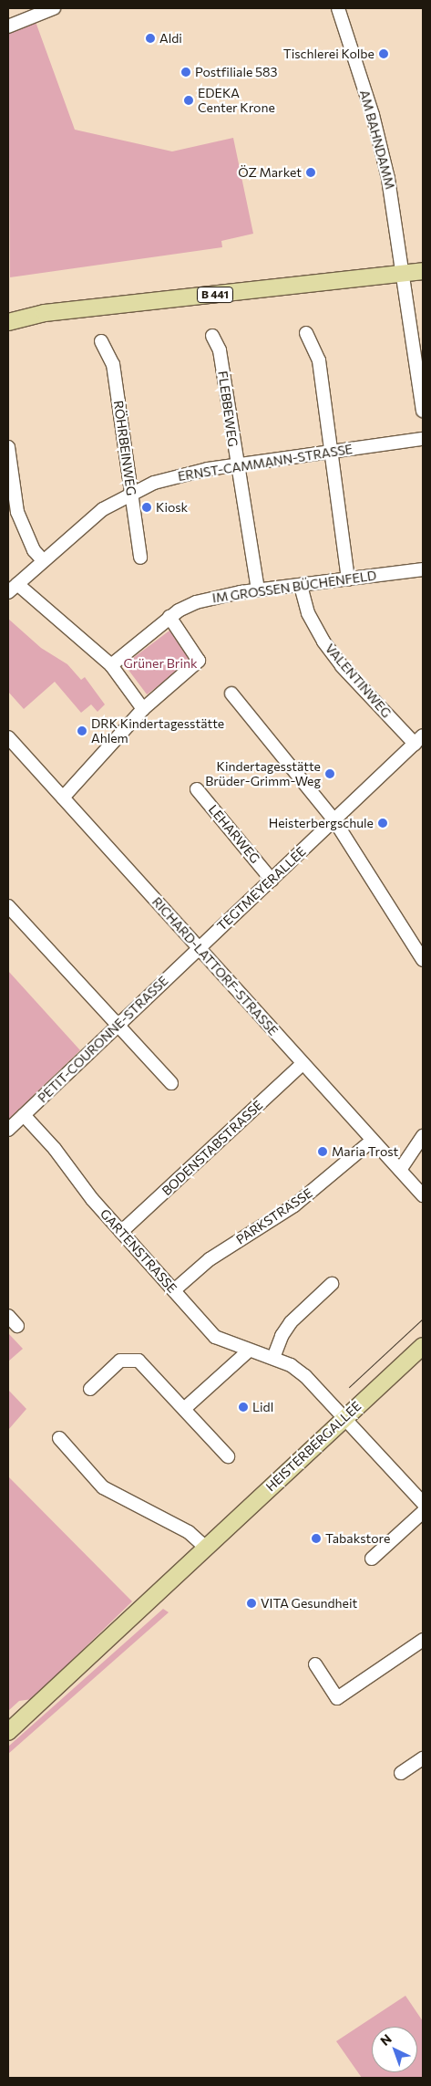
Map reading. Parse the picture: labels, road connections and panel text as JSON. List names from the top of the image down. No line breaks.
{"streets":{"main road":["B 441","HEISTERBERGALLEE"],"street":["AM BAHNDAMM","FLEBBEWEG","RÖHRBEINWEG","ERNST-CAMMANN-STRASSE","IM GROSSEN BÜCHENFELD","VALENTINWEG","LEHARWEG","TEGTMEYERALLEE","RICHARD-LATTORF-STRASSE","PETIT-COURONNE-STRASSE","BODENSTABSTRASSE","PARKSTRASSE","GARTENSTRASSE"]},"crossings":[["AM BAHNDAMM","B 441"],["FLEBBEWEG","ERNST-CAMMANN-STRASSE"],["FLEBBEWEG","IM GROSSEN BÜCHENFELD"],["RÖHRBEINWEG","ERNST-CAMMANN-STRASSE"],["IM GROSSEN BÜCHENFELD","VALENTINWEG"],["VALENTINWEG","TEGTMEYERALLEE"],["LEHARWEG","TEGTMEYERALLEE"],["TEGTMEYERALLEE","RICHARD-LATTORF-STRASSE"],["TEGTMEYERALLEE","PETIT-COURONNE-STRASSE"],["RICHARD-LATTORF-STRASSE","PETIT-COURONNE-STRASSE"],["RICHARD-LATTORF-STRASSE","BODENSTABSTRASSE"],["RICHARD-LATTORF-STRASSE","PARKSTRASSE"],["PETIT-COURONNE-STRASSE","GARTENSTRASSE"],["BODENSTABSTRASSE","GARTENSTRASSE"],["PARKSTRASSE","GARTENSTRASSE"],["GARTENSTRASSE","HEISTERBERGALLEE"]],"parks":["Grüner Brink"],"places":["Aldi","Tischlerei Kolbe","Postfiliale 583","EDEKA Center Krone","ÖZ Market","Kiosk","DRK Kindertagesstätte Ahlem","Kindertagesstätte Brüder-Grimm-Weg","Heisterbergschule","Maria Trost","Lidl","Tabakstore","VITA Gesundheit"],"north":"top left"}
